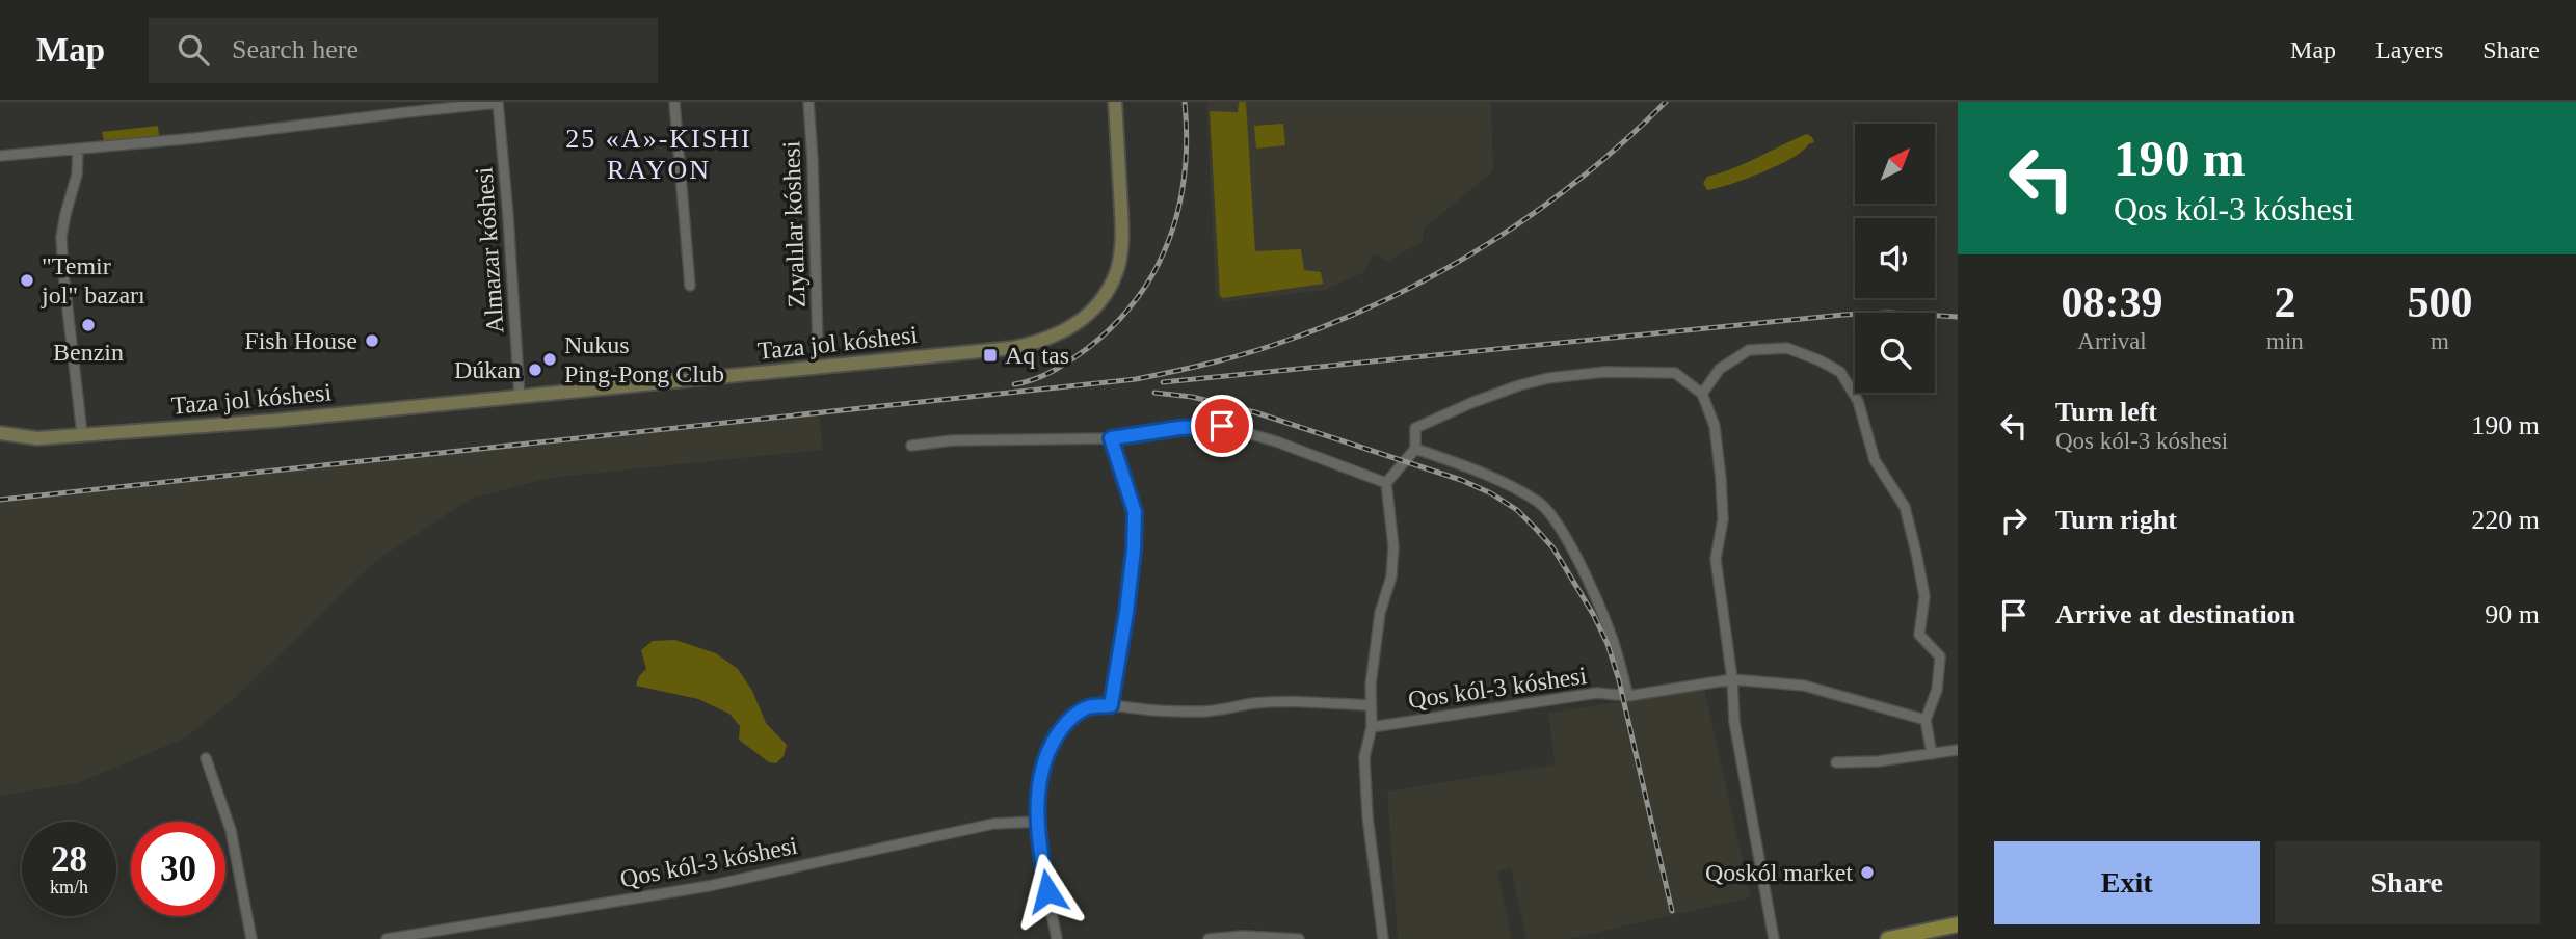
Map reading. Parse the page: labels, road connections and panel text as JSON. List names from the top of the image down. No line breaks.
{"streets":{"main road":["Taza jol kóshesi"],"street":["Zıyalılar kóshesi","Almazar kóshesi","Qos kól-3 kóshesi"]},"crossings":[["Almazar kóshesi","Taza jol kóshesi"]],"districts":["25 «A»-KISHI RAYON"],"places":{"other":["\"Temir jol\" bazarı","Benzin","Fish House","Nukus Ping-Pong Club","Dúkan","Qoskól market"],"transit":["Aq tas"]},"north":"top right","page":{"header":"Map","search":"Search here","nav":["Map","Layers","Share"],"turn":["190 m","Qos kól-3 kóshesi"],"eta":["08:39","Arrival","2","min","500","m"],"list":[{"name":"Turn left","note":"Qos kól-3 kóshesi","value":"190 m"},{"name":"Turn right","value":"220 m"},{"name":"Arrive at destination","value":"90 m"}],"speed":"28 km/h","limit":"30","buttons":["Exit","Share"]}}
